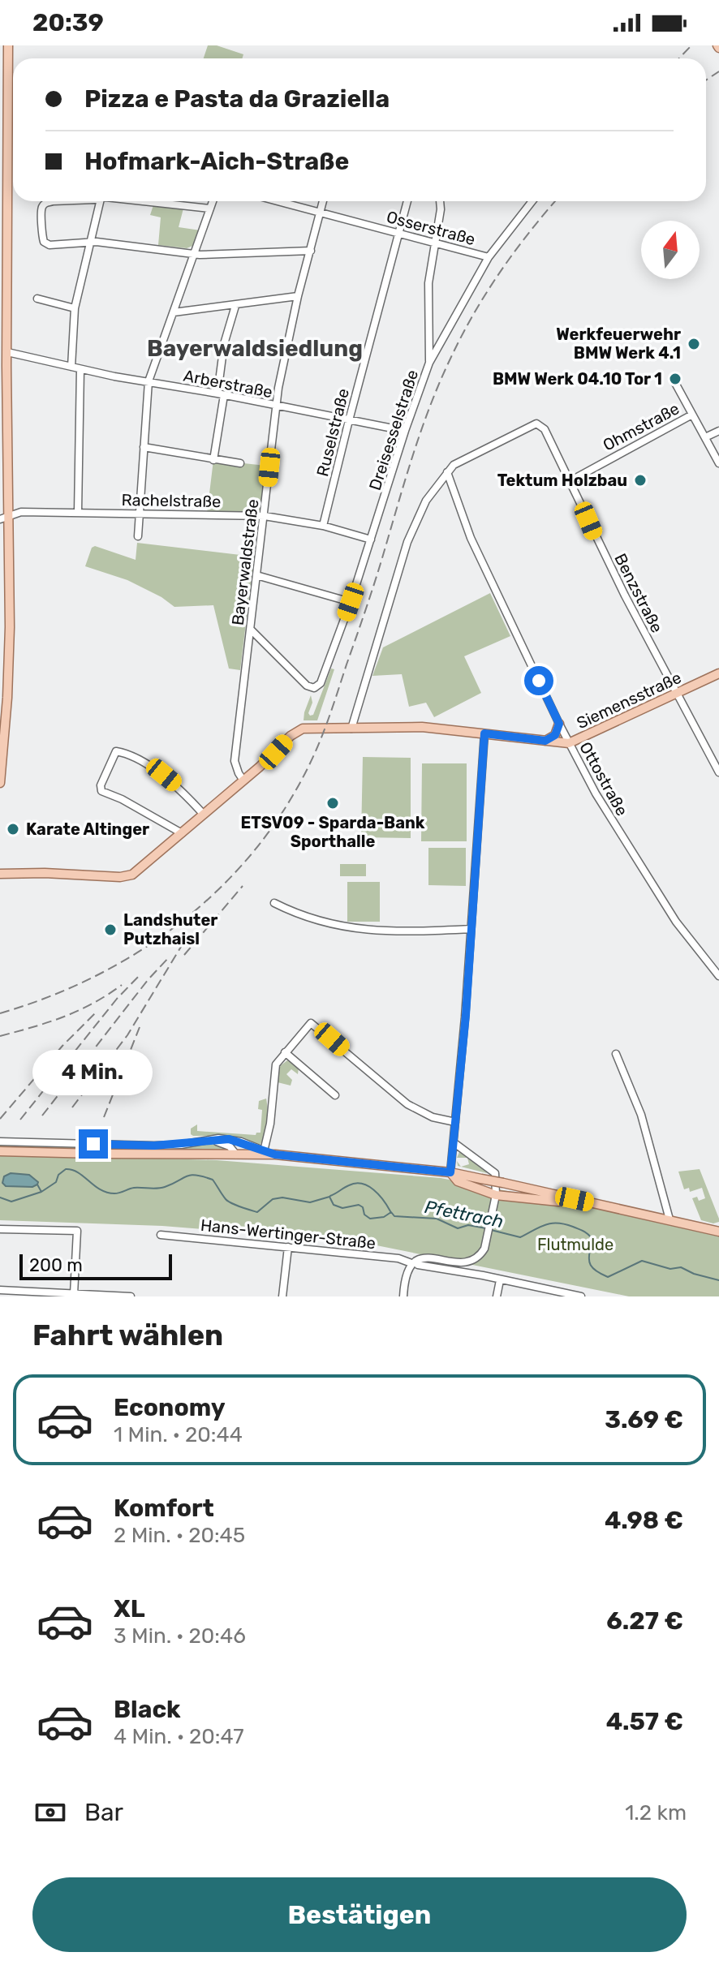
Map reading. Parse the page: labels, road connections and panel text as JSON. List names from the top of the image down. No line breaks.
{"streets":{"main road":["Siemensstraße"],"street":["Osserstraße","Arberstraße","Ohmstraße","Dreisesselstraße","Ruselstraße","Rachelstraße","Bayerwaldstraße","Benzstraße","Ottostraße","Hans-Wertinger-Straße"]},"crossings":[["Osserstraße","Dreisesselstraße"],["Osserstraße","Ruselstraße"],["Osserstraße","Bayerwaldstraße"],["Arberstraße","Dreisesselstraße"],["Arberstraße","Ruselstraße"],["Arberstraße","Bayerwaldstraße"],["Ohmstraße","Benzstraße"],["Dreisesselstraße","Rachelstraße"],["Dreisesselstraße","Bayerwaldstraße"],["Ruselstraße","Rachelstraße"],["Rachelstraße","Bayerwaldstraße"],["Bayerwaldstraße","Siemensstraße"],["Benzstraße","Siemensstraße"],["Benzstraße","Ottostraße"],["Siemensstraße","Ottostraße"]],"districts":["Bayerwaldsiedlung"],"water":["Pfettrach"],"parks":["Flutmulde"],"places":["Werkfeuerwehr BMW Werk 4.1","BMW Werk 04.10 Tor 1","Tektum Holzbau","ETSV09 - Sparda-Bank Sporthalle","Karate Altinger","Landshuter Putzhaisl"],"scale_bar":"200 m","north":"top","page":{"status":"20:39","banner":["Pizza e Pasta da Graziella","Hofmark-Aich-Straße"],"bubble":"4 Min.","scale":"200 m","heading":"Fahrt wählen","list":[{"name":"Economy","note":"1 Min. · 20:44","value":"3.69 €"},{"name":"Komfort","note":"2 Min. · 20:45","value":"4.98 €"},{"name":"XL","note":"3 Min. · 20:46","value":"6.27 €"},{"name":"Black","note":"4 Min. · 20:47","value":"4.57 €"}],"pay":["Bar","1.2 km"],"buttons":"Bestätigen"}}
